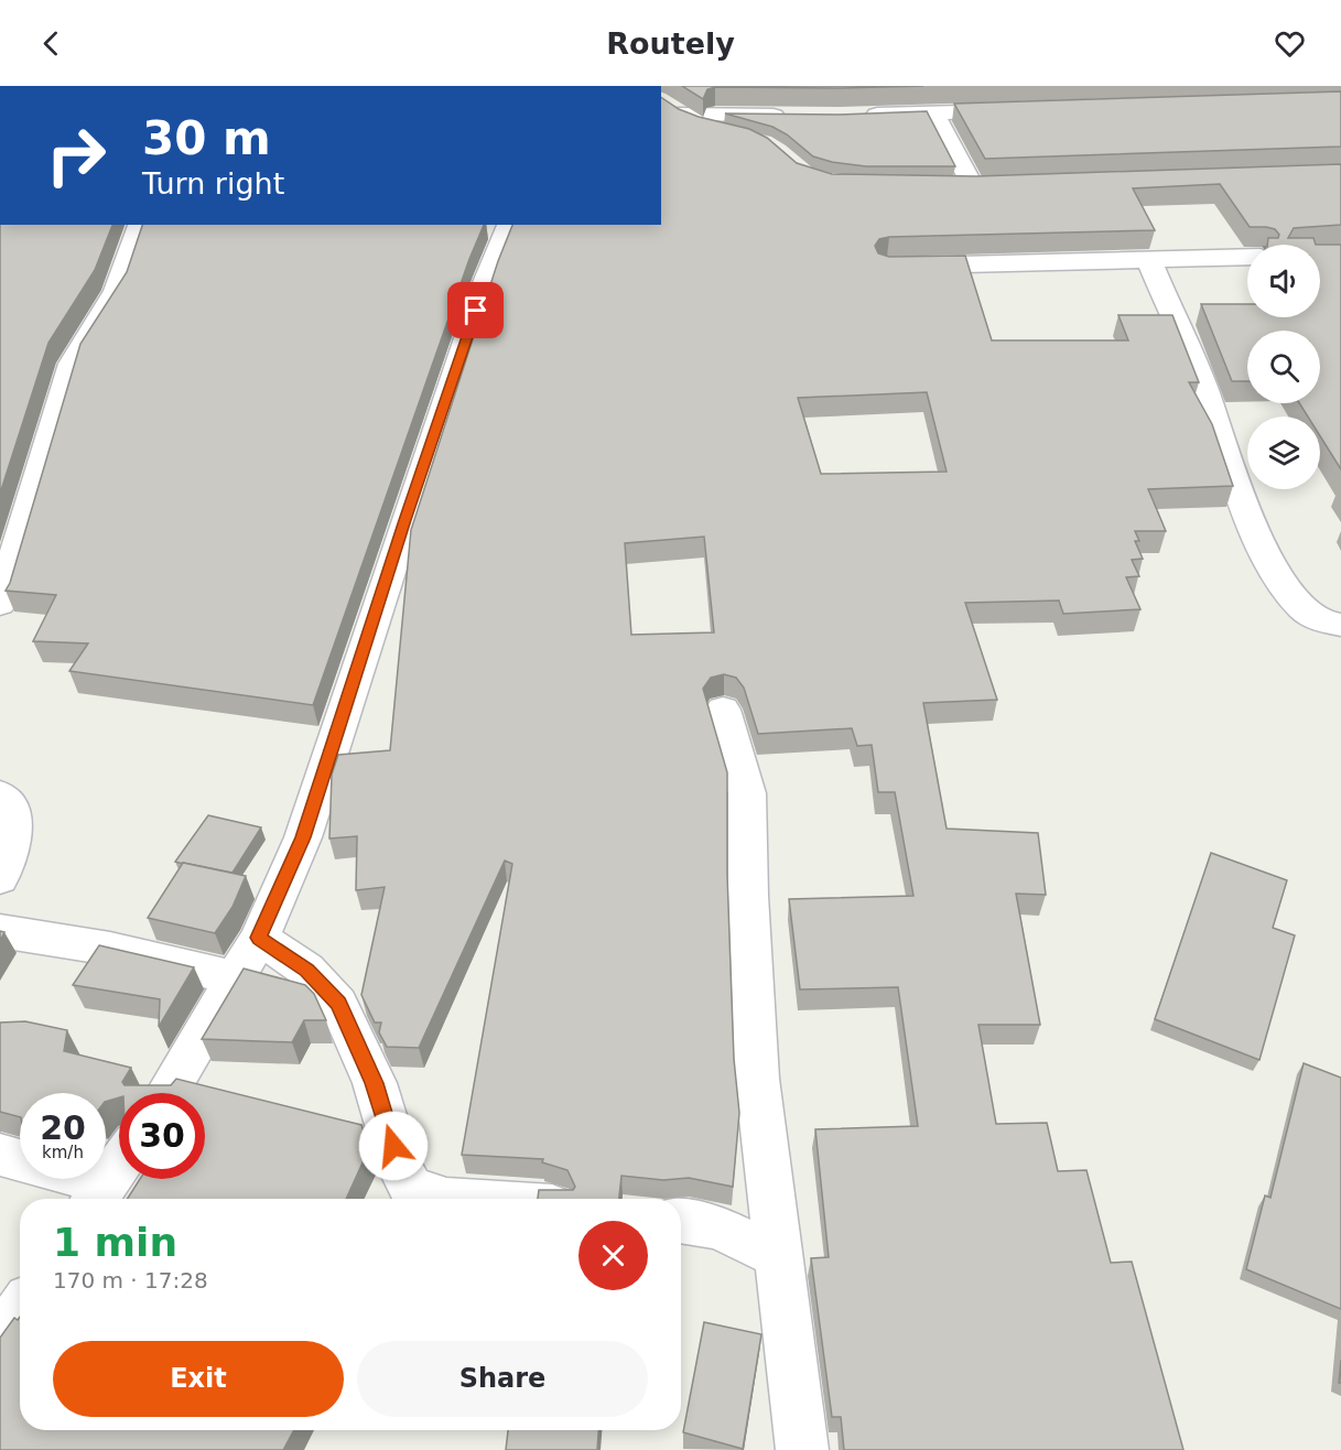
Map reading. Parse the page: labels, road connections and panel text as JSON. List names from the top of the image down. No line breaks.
{"page":{"header":"Routely","turn":["30 m","Turn right"],"speed":"20 km/h","limit":"30","heading":["1 min","170 m · 17:28"],"buttons":["Exit","Share"]}}
